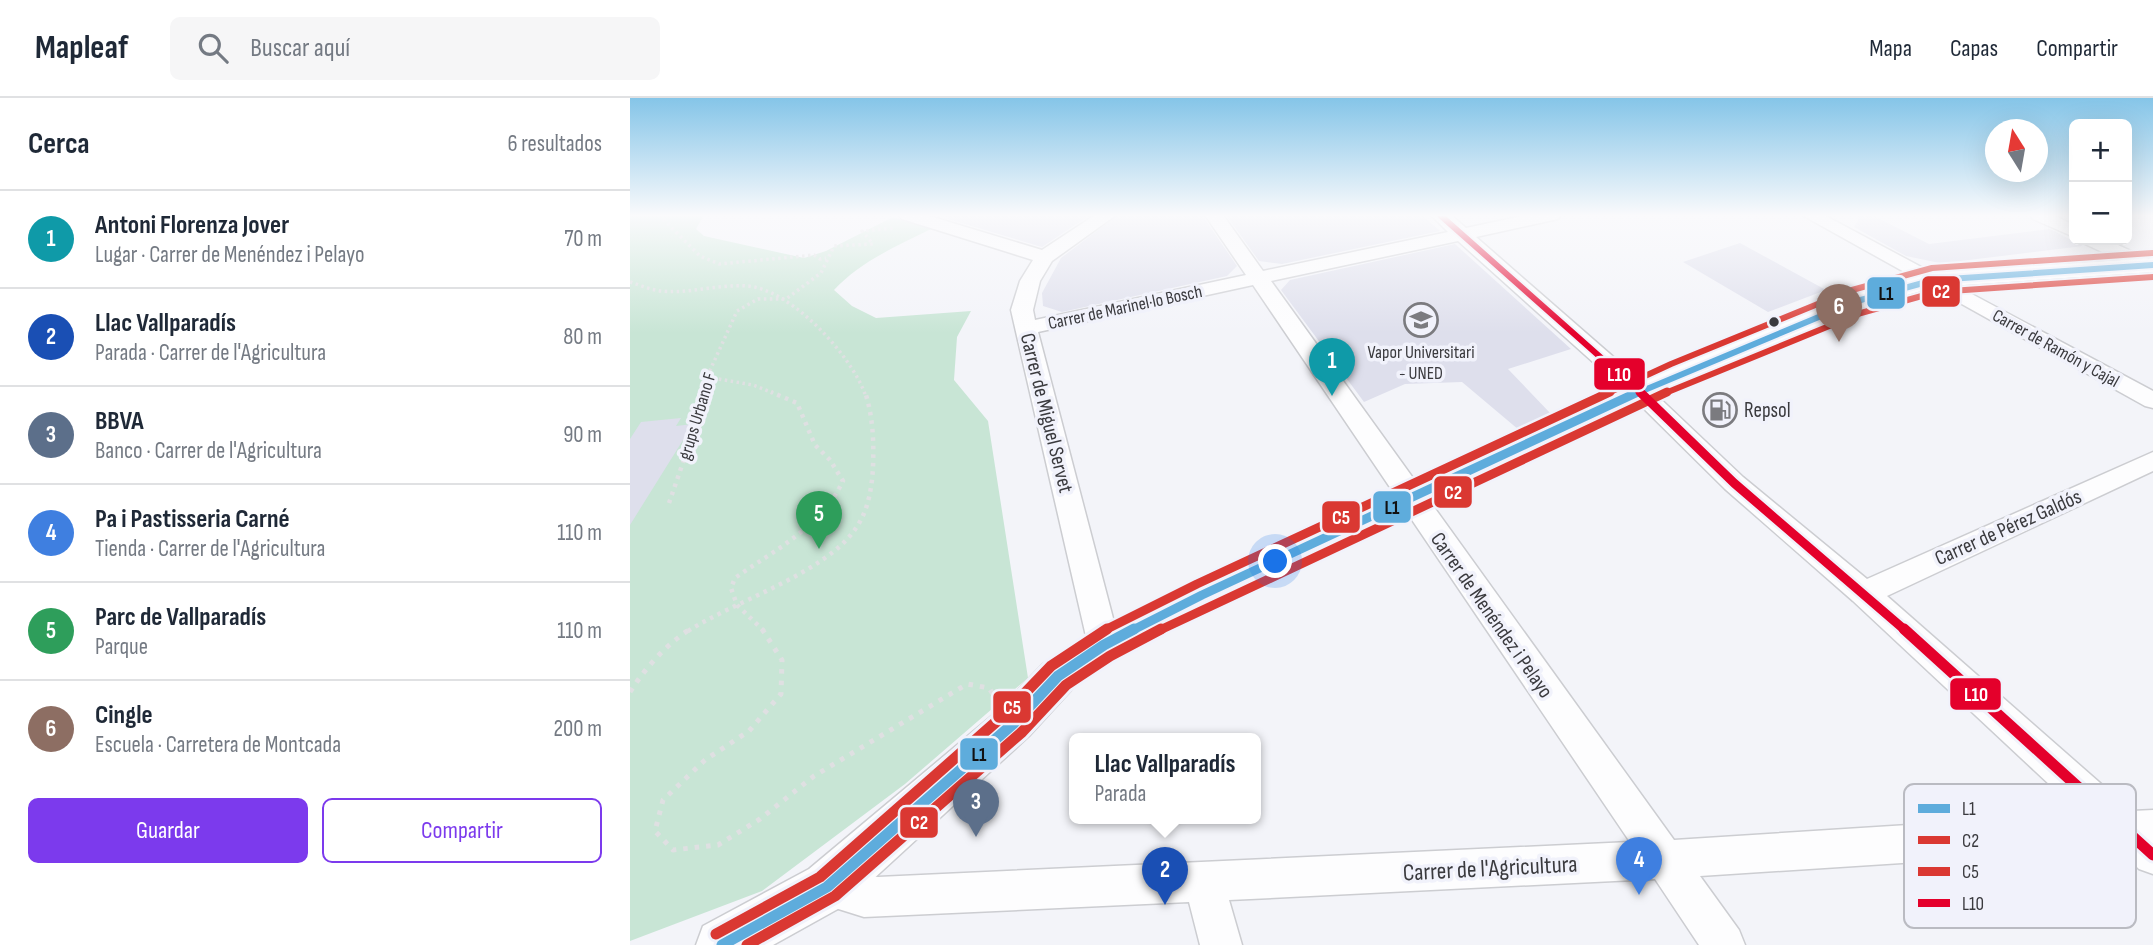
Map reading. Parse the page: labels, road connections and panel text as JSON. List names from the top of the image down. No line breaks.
{"streets":{"street":["Carrer de Marinel·lo Bosch","Carrer de Ramón y Cajal","Carrer de Miguel Servet","Carrer de Pérez Galdós","Carrer de Menéndez i Pelayo","Carrer de l'Agricultura"],"path":["grups Urbano F"]},"crossings":[["Carrer de Marinel·lo Bosch","Carrer de Miguel Servet"],["Carrer de Marinel·lo Bosch","Carrer de Menéndez i Pelayo"],["Carrer de Menéndez i Pelayo","Carrer de l'Agricultura"]],"places":{"school or university":["Vapor Universitari - UNED"],"fuel station":["Repsol"]},"lines":["transit line C5","transit line L10","transit line L1","transit line C2"],"legend":["L1","C2","C5","L10"],"north":"top","page":{"header":"Mapleaf","search":"Buscar aquí","nav":["Mapa","Capas","Compartir"],"heading":["Cerca","6 resultados"],"map_buttons":["+","−"],"list":[{"mark":"1","name":"Antoni Florenza Jover","note":"Lugar · Carrer de Menéndez i Pelayo","value":"70 m"},{"mark":"2","name":"Llac Vallparadís","note":"Parada · Carrer de l'Agricultura","value":"80 m"},{"mark":"3","name":"BBVA","note":"Banco · Carrer de l'Agricultura","value":"90 m"},{"mark":"4","name":"Pa i Pastisseria Carné","note":"Tienda · Carrer de l'Agricultura","value":"110 m"},{"mark":"5","name":"Parc de Vallparadís","note":"Parque","value":"110 m"},{"mark":"6","name":"Cingle","note":"Escuela · Carretera de Montcada","value":"200 m"}],"pins":["6","1","5","3","4","2"],"popup":["Llac Vallparadís","Parada"],"buttons":["Guardar","Compartir"]}}
